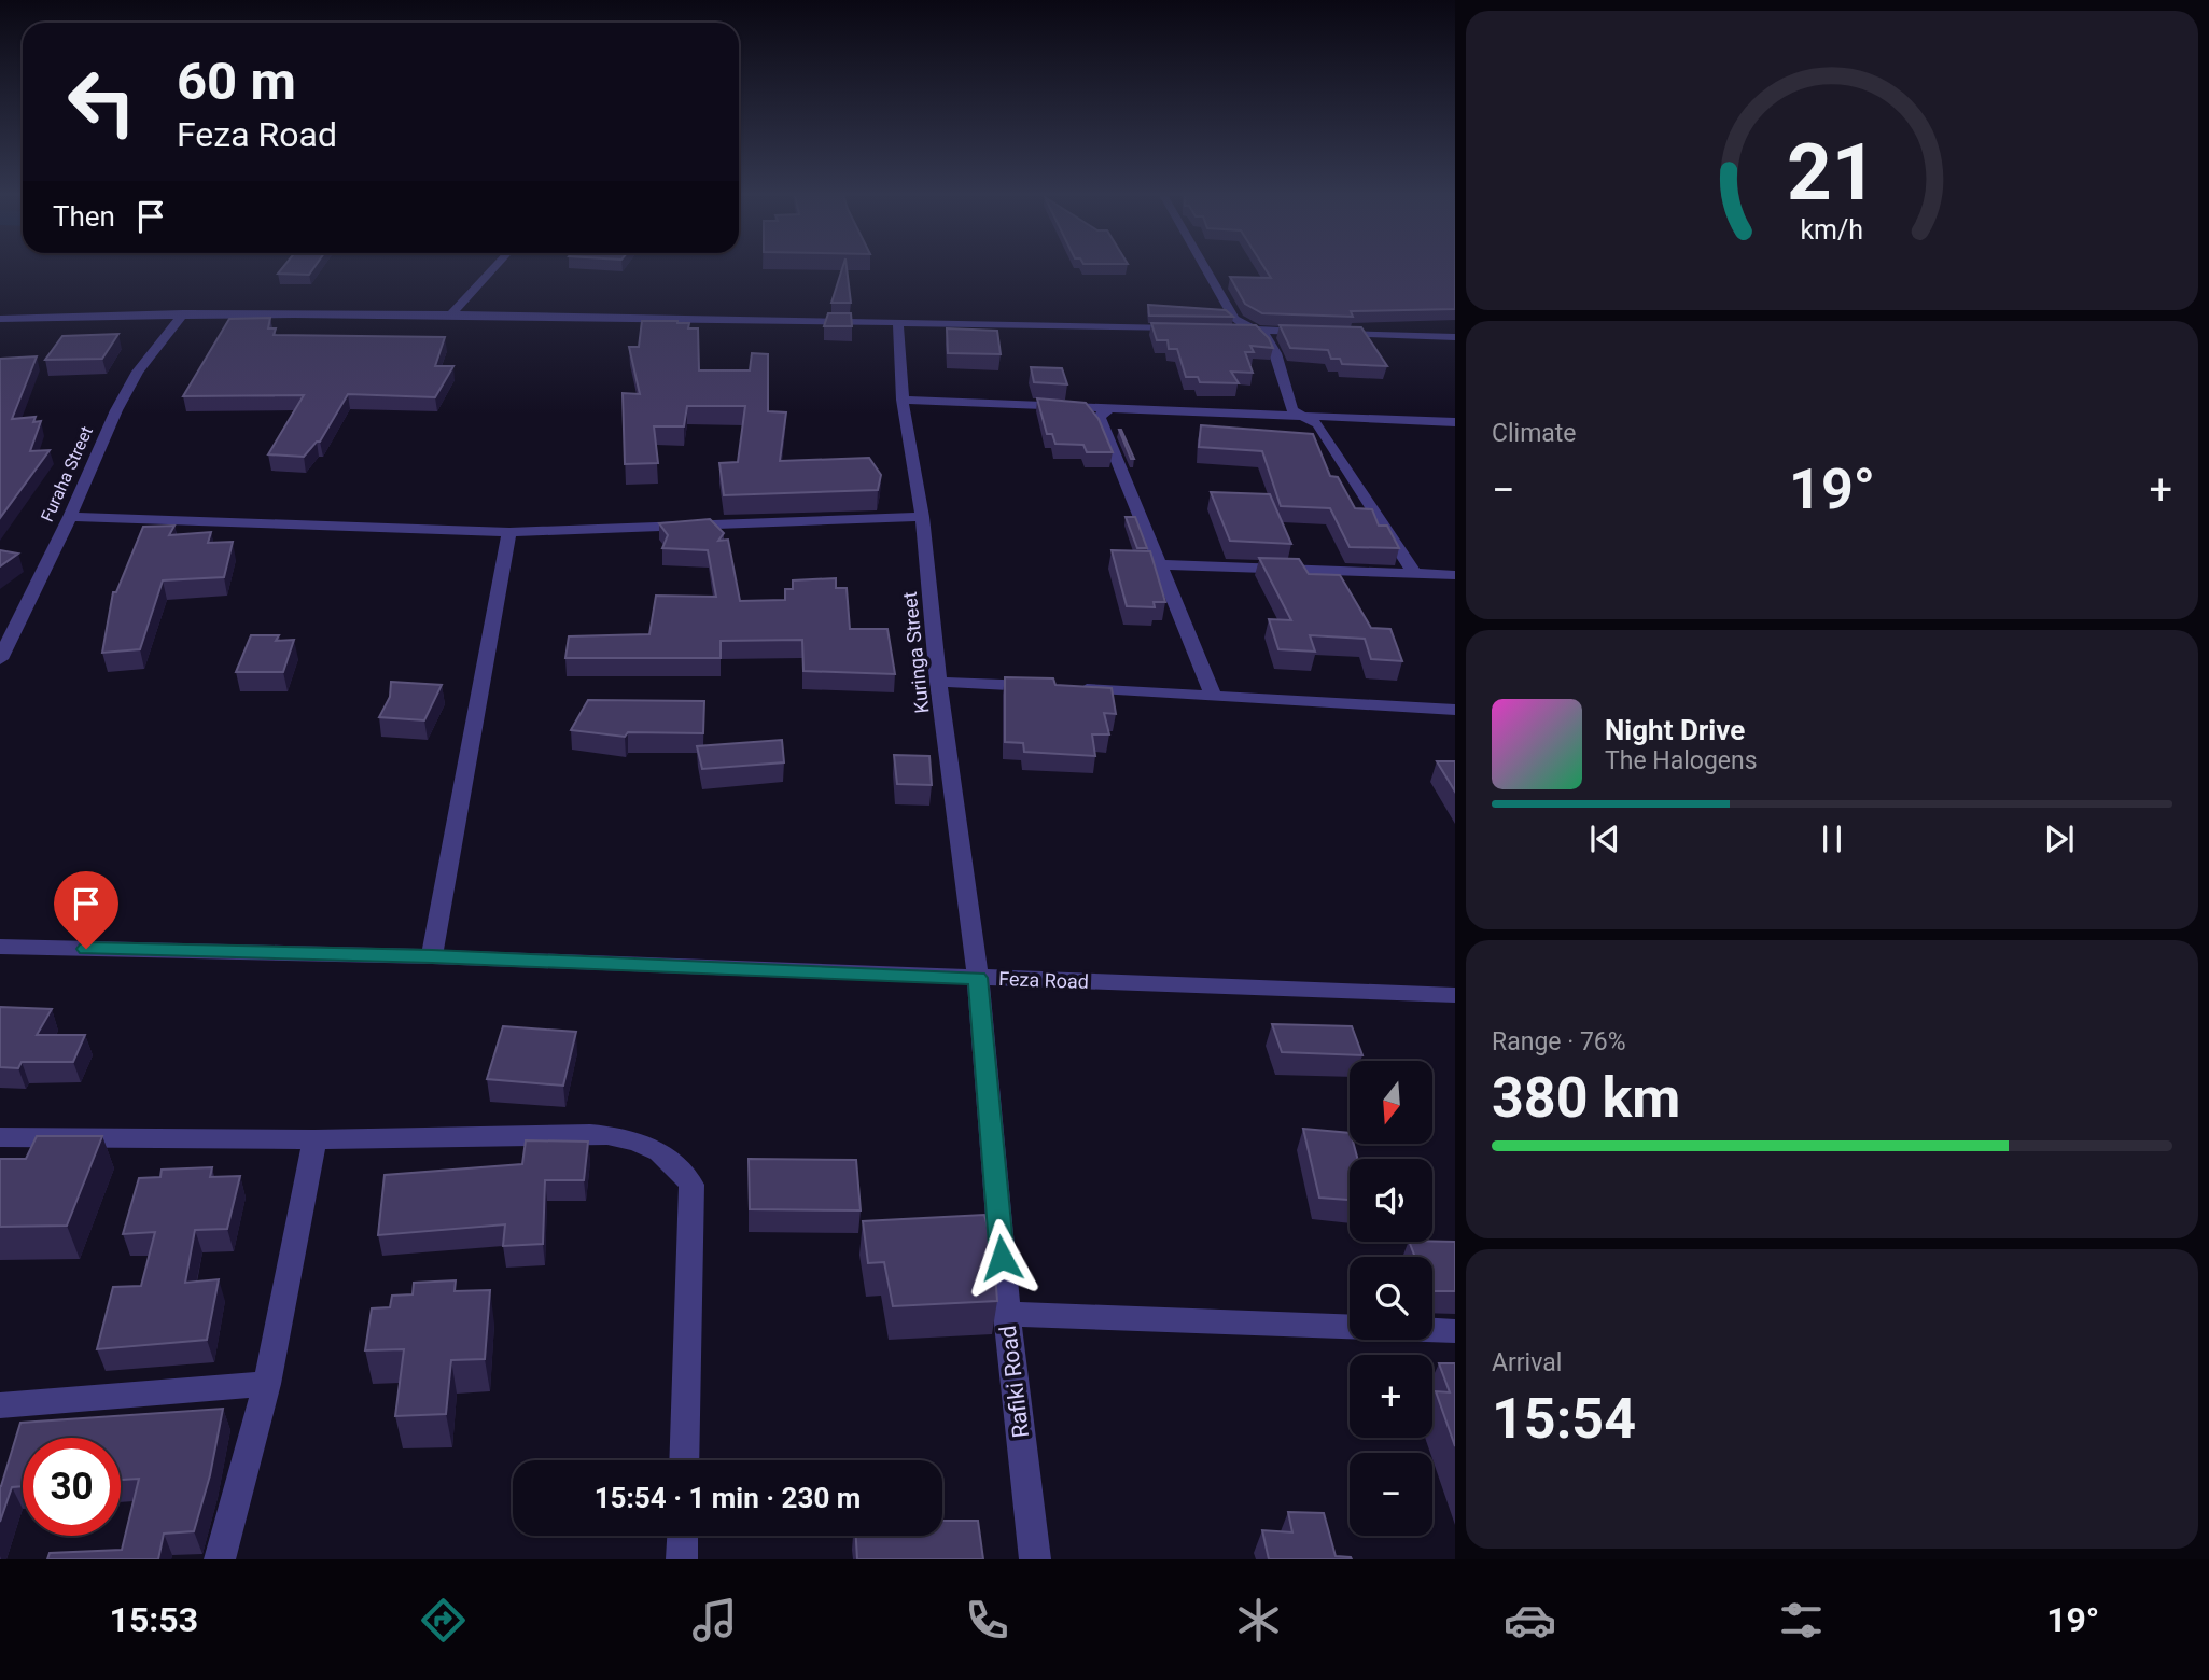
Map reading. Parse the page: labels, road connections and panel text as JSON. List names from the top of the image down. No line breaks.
{"streets":{"street":["Furaha Street","Kuringa Street","Feza Road","Rafiki Road"]},"crossings":[["Kuringa Street","Feza Road"],["Kuringa Street","Rafiki Road"],["Feza Road","Rafiki Road"]],"north":"bottom","page":{"turn":["60 m","Feza Road"],"then":"Then","tile":["Climate",["Range · 76%","380 km"],["Arrival","15:54"]],"heat":["−","19°","+"],"song":["Night Drive","The Halogens"],"map_buttons":["+","−"],"limit":"30","trip":"15:54 · 1 min · 230 m","tabs":["15:53","19°"],"gauge":["21","km/h"]}}
